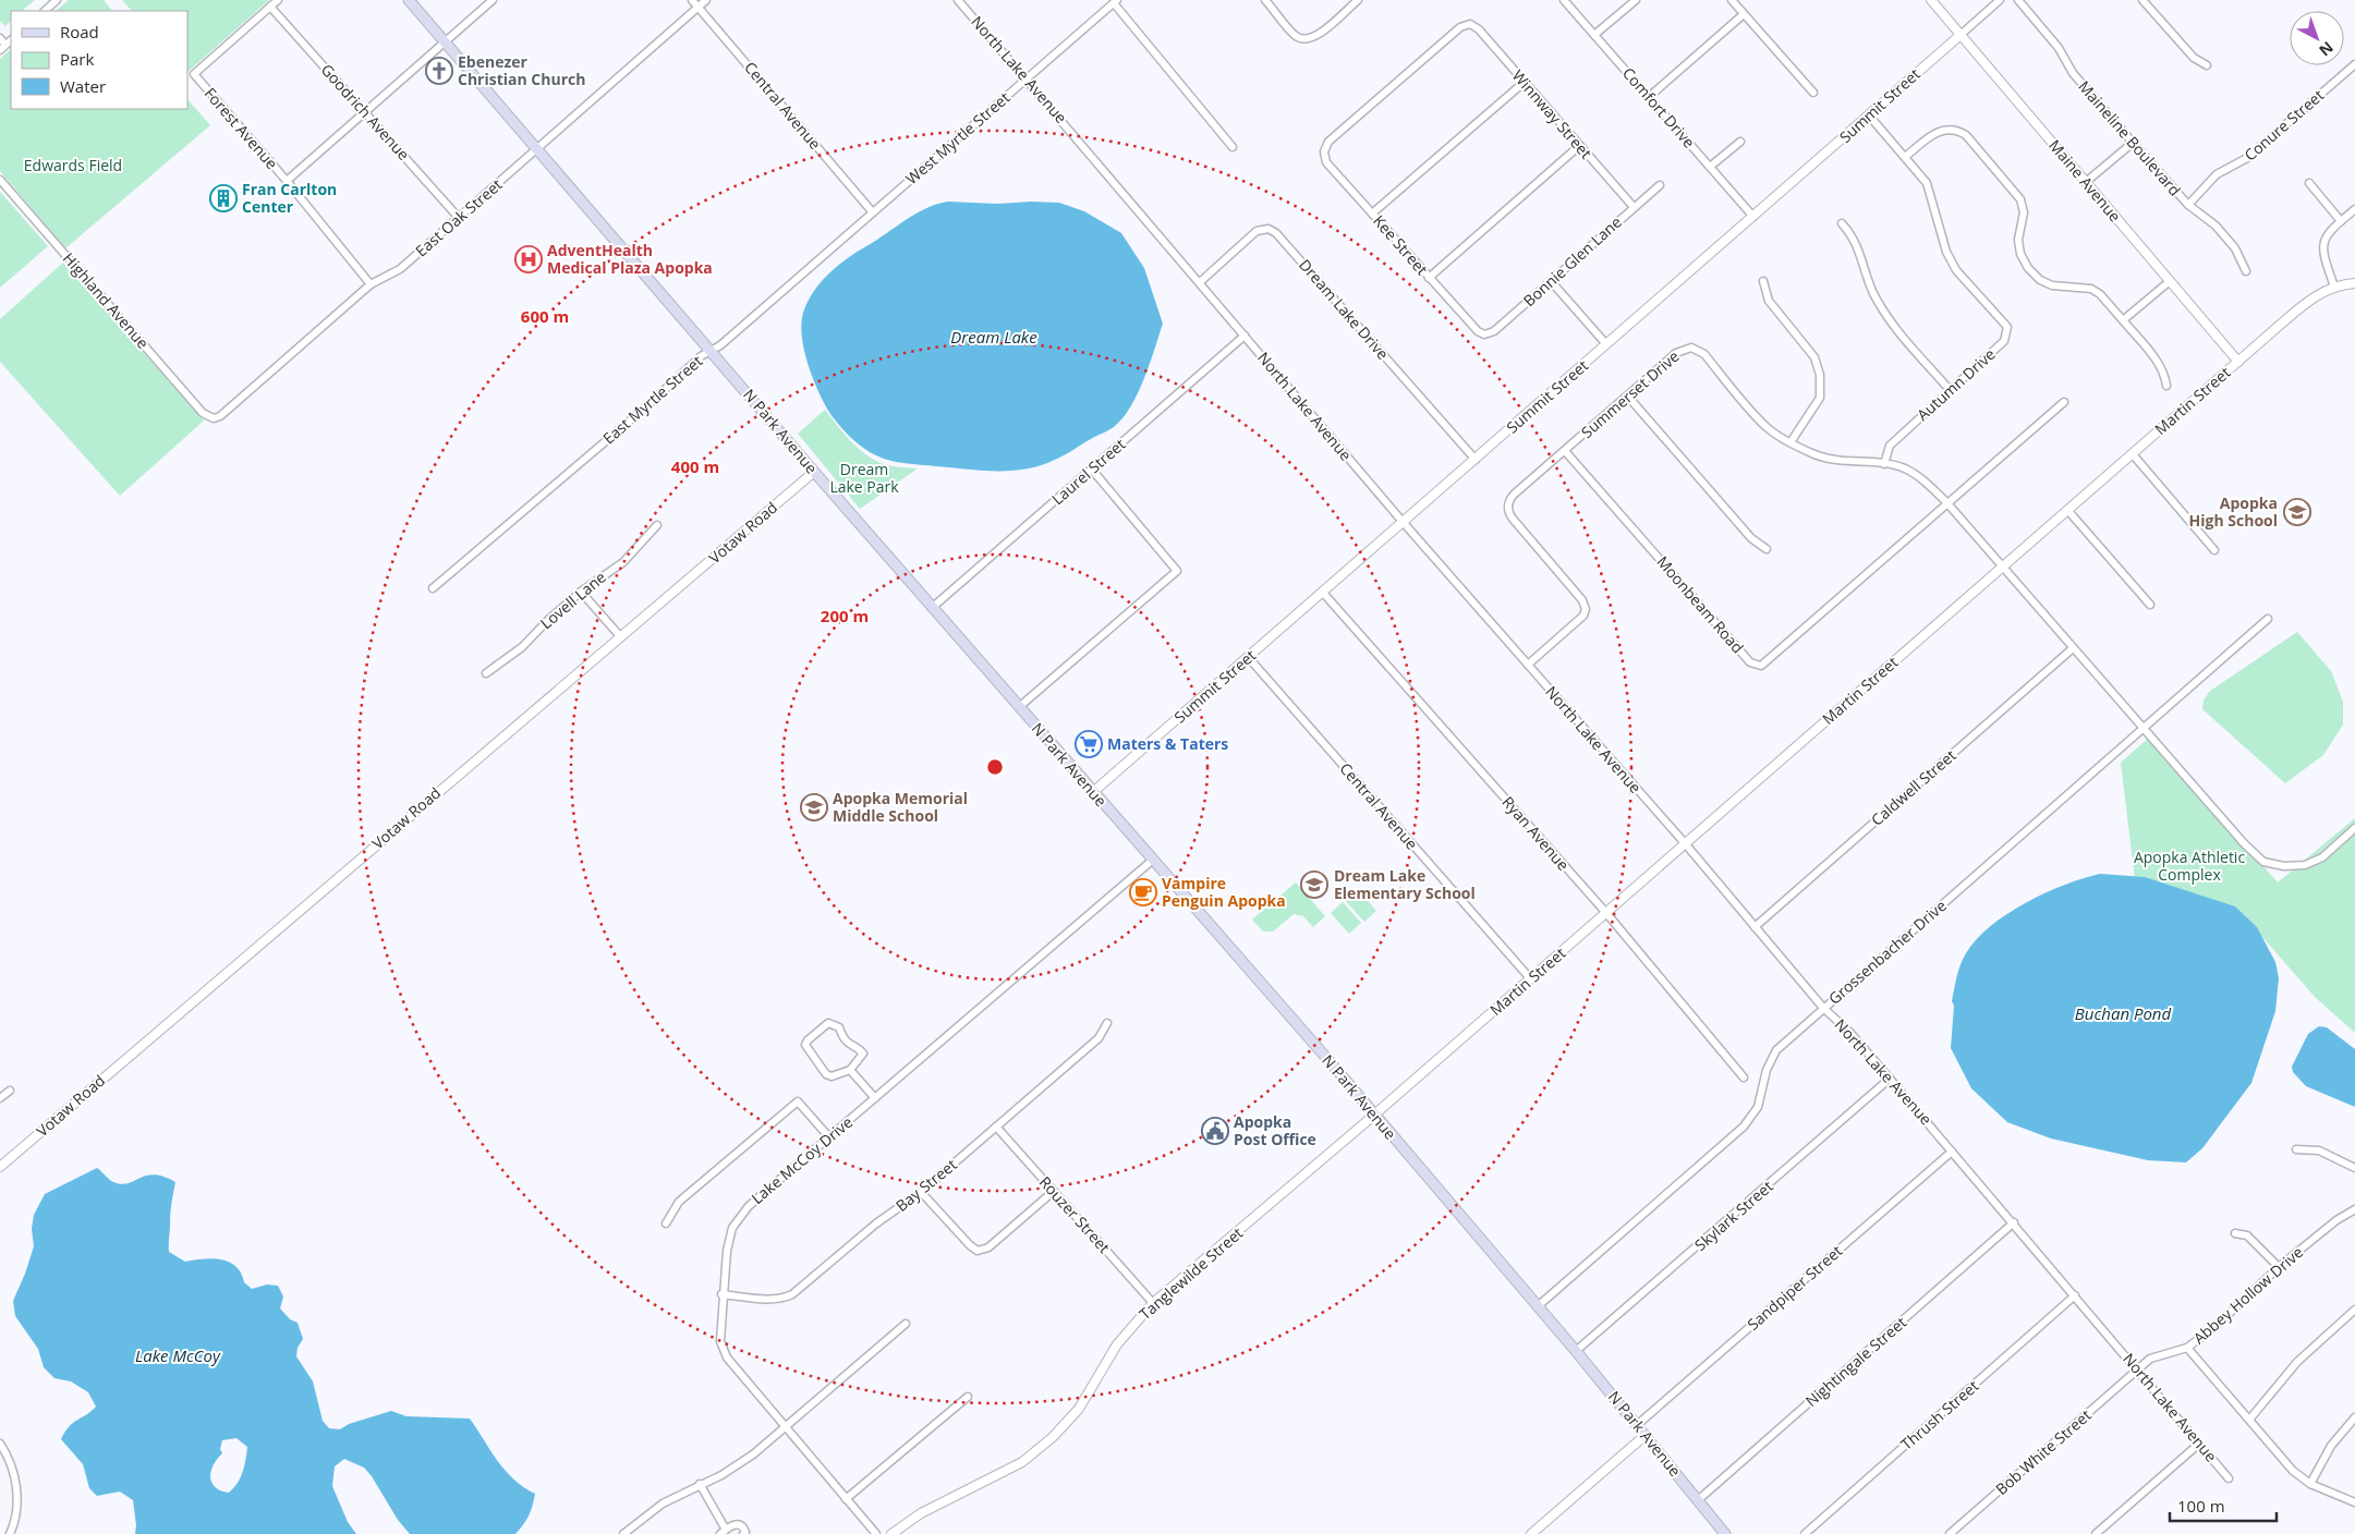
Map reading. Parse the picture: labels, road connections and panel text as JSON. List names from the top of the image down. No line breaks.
{"streets":{"main road":["N Park Avenue"],"street":["North Lake Avenue","Central Avenue","Summit Street","Comfort Drive","Goodrich Avenue","Winnway Street","Conure Street","Forest Avenue","West Myrtle Street","Maineline Boulevard","Maine Avenue","East Oak Street","Kee Street","Bonnie Glen Lane","Highland Avenue","Dream Lake Drive","Autumn Drive","Summerset Drive","East Myrtle Street","Martin Street","Laurel Street","Votaw Road","Lovell Lane","Moonbeam Road","Caldwell Street","Ryan Avenue","Grossenbacher Drive","Lake McCoy Drive","Bay Street","Rouzer Street","Skylark Street","Tanglewilde Street","Sandpiper Street","Abbey Hollow Drive","Nightingale Street","Thrush Street","Bob White Street"]},"crossings":[["North Lake Avenue","Summit Street"],["North Lake Avenue","West Myrtle Street"],["North Lake Avenue","Dream Lake Drive"],["North Lake Avenue","Summerset Drive"],["North Lake Avenue","Martin Street"],["North Lake Avenue","Laurel Street"],["North Lake Avenue","Caldwell Street"],["North Lake Avenue","Grossenbacher Drive"],["North Lake Avenue","Skylark Street"],["North Lake Avenue","Sandpiper Street"],["North Lake Avenue","Abbey Hollow Drive"],["North Lake Avenue","Nightingale Street"],["North Lake Avenue","Thrush Street"],["North Lake Avenue","Bob White Street"],["Central Avenue","Summit Street"],["Central Avenue","West Myrtle Street"],["Central Avenue","East Oak Street"],["Central Avenue","East Myrtle Street"],["Central Avenue","Martin Street"],["Summit Street","Comfort Drive"],["Summit Street","Maine Avenue"],["Summit Street","Dream Lake Drive"],["Summit Street","Autumn Drive"],["Summit Street","N Park Avenue"],["Summit Street","Ryan Avenue"],["Goodrich Avenue","Forest Avenue"],["Goodrich Avenue","East Oak Street"],["Winnway Street","Kee Street"],["Winnway Street","Bonnie Glen Lane"],["Conure Street","Maineline Boulevard"],["Forest Avenue","East Oak Street"],["West Myrtle Street","East Myrtle Street"],["Maine Avenue","Martin Street"],["East Oak Street","Highland Avenue"],["East Oak Street","N Park Avenue"],["Kee Street","Bonnie Glen Lane"],["Autumn Drive","Summerset Drive"],["Summerset Drive","Martin Street"],["Summerset Drive","Moonbeam Road"],["Summerset Drive","Caldwell Street"],["Summerset Drive","Grossenbacher Drive"],["East Myrtle Street","N Park Avenue"],["Martin Street","N Park Avenue"],["Martin Street","Ryan Avenue"],["Martin Street","Tanglewilde Street"],["N Park Avenue","Laurel Street"],["N Park Avenue","Votaw Road"],["N Park Avenue","Grossenbacher Drive"],["N Park Avenue","Lake McCoy Drive"],["N Park Avenue","Skylark Street"],["N Park Avenue","Tanglewilde Street"],["N Park Avenue","Sandpiper Street"],["N Park Avenue","Nightingale Street"],["Lake McCoy Drive","Bay Street"],["Bay Street","Rouzer Street"],["Rouzer Street","Tanglewilde Street"],["Abbey Hollow Drive","Bob White Street"]],"water":["Dream Lake","Buchan Pond","Lake McCoy"],"parks":["Edwards Field","Dream Lake Park","Apopka Athletic Complex"],"places":{"church":["Ebenezer Christian Church"],"building":["Fran Carlton Center"],"hospital":["AdventHealth Medical Plaza Apopka"],"school or university":["Apopka High School","Apopka Memorial Middle School","Dream Lake Elementary School"],"supermarket":["Maters & Taters"],"cafe":["Vampire Penguin Apopka"],"public building":["Apopka Post Office"]},"legend":["Road","Park","Water"],"scale_bar":"100 m","north":"bottom right","rings":["600 m","400 m","200 m"]}
